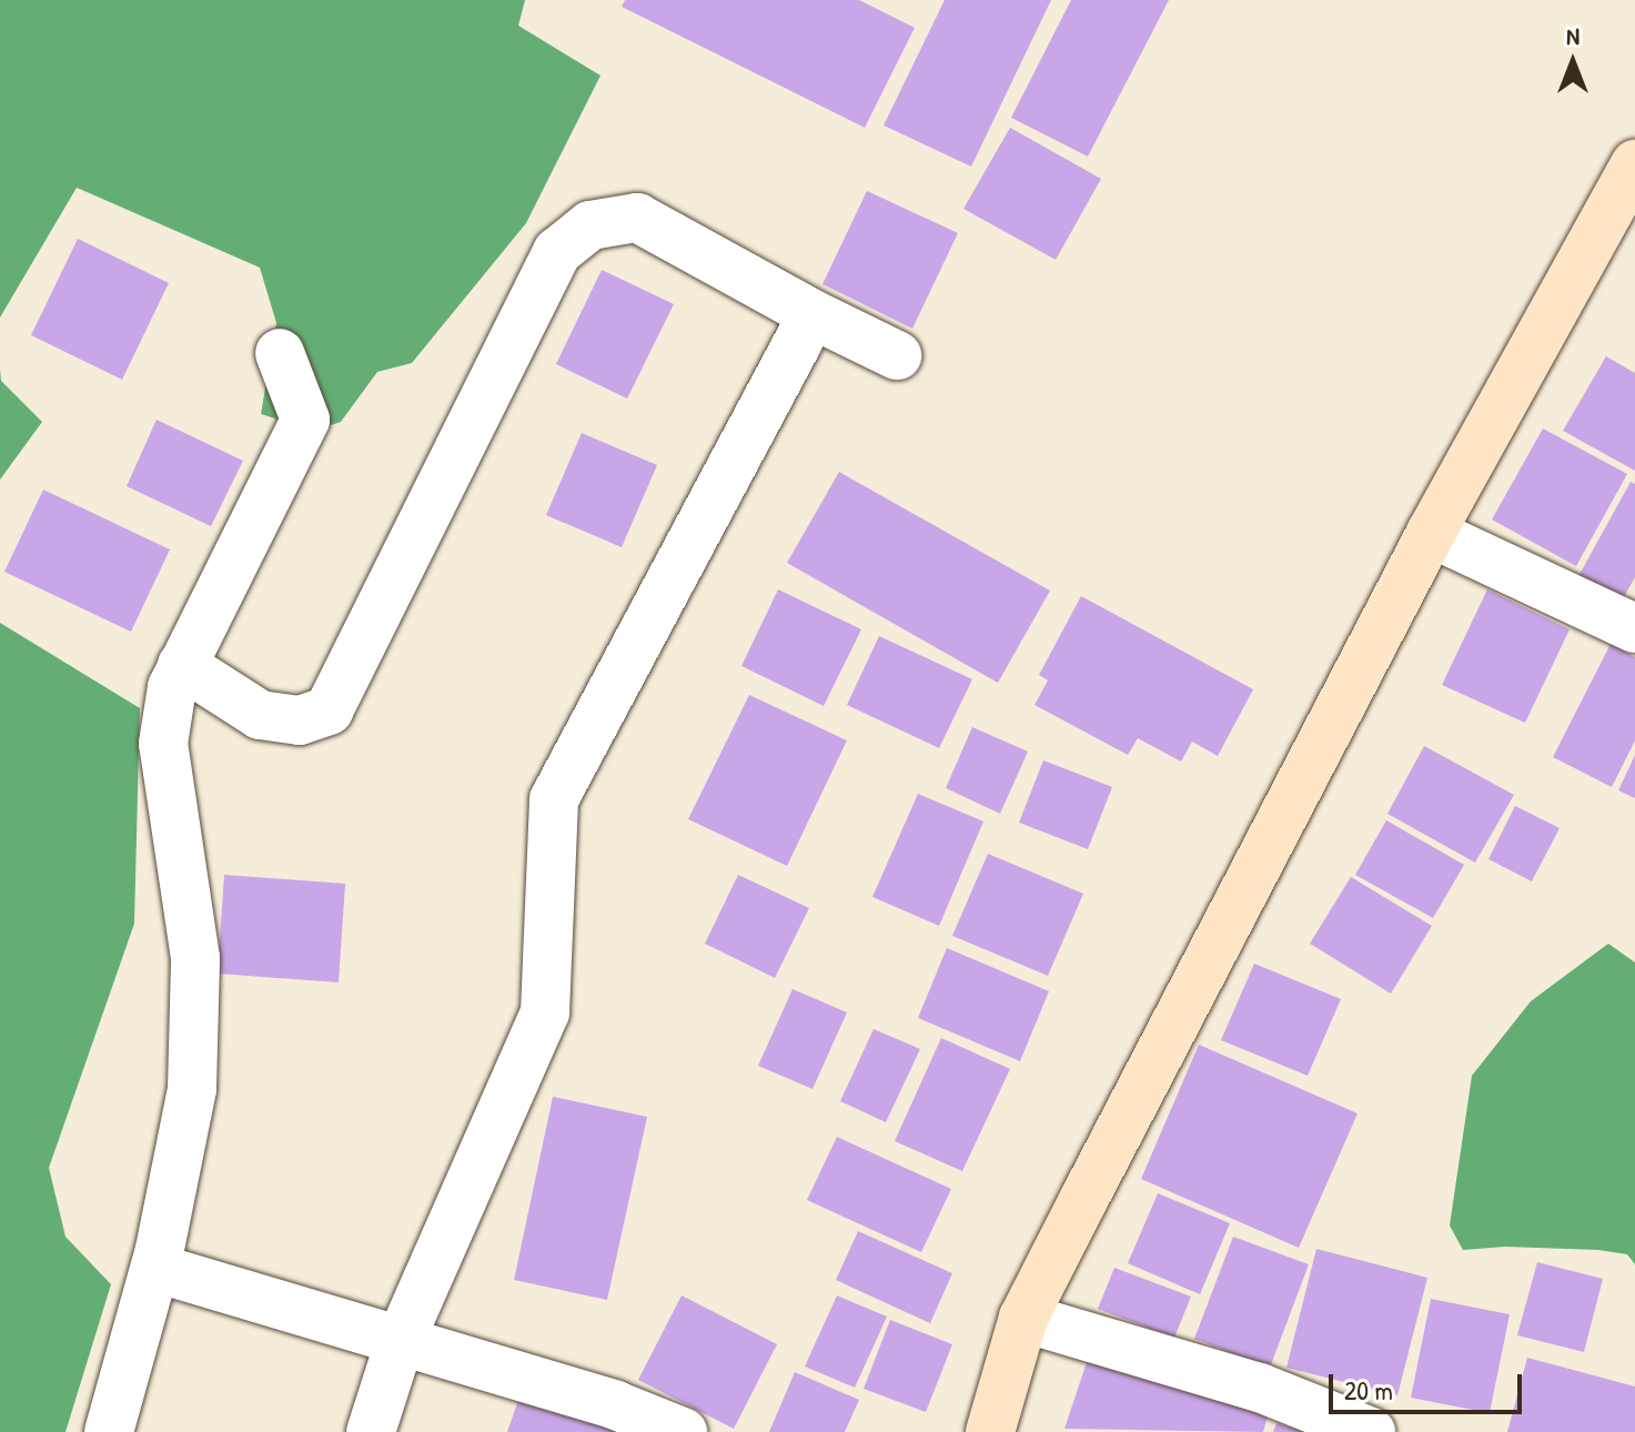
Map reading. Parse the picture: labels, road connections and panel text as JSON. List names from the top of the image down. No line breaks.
{"scale_bar":"20 m","north":"top"}
